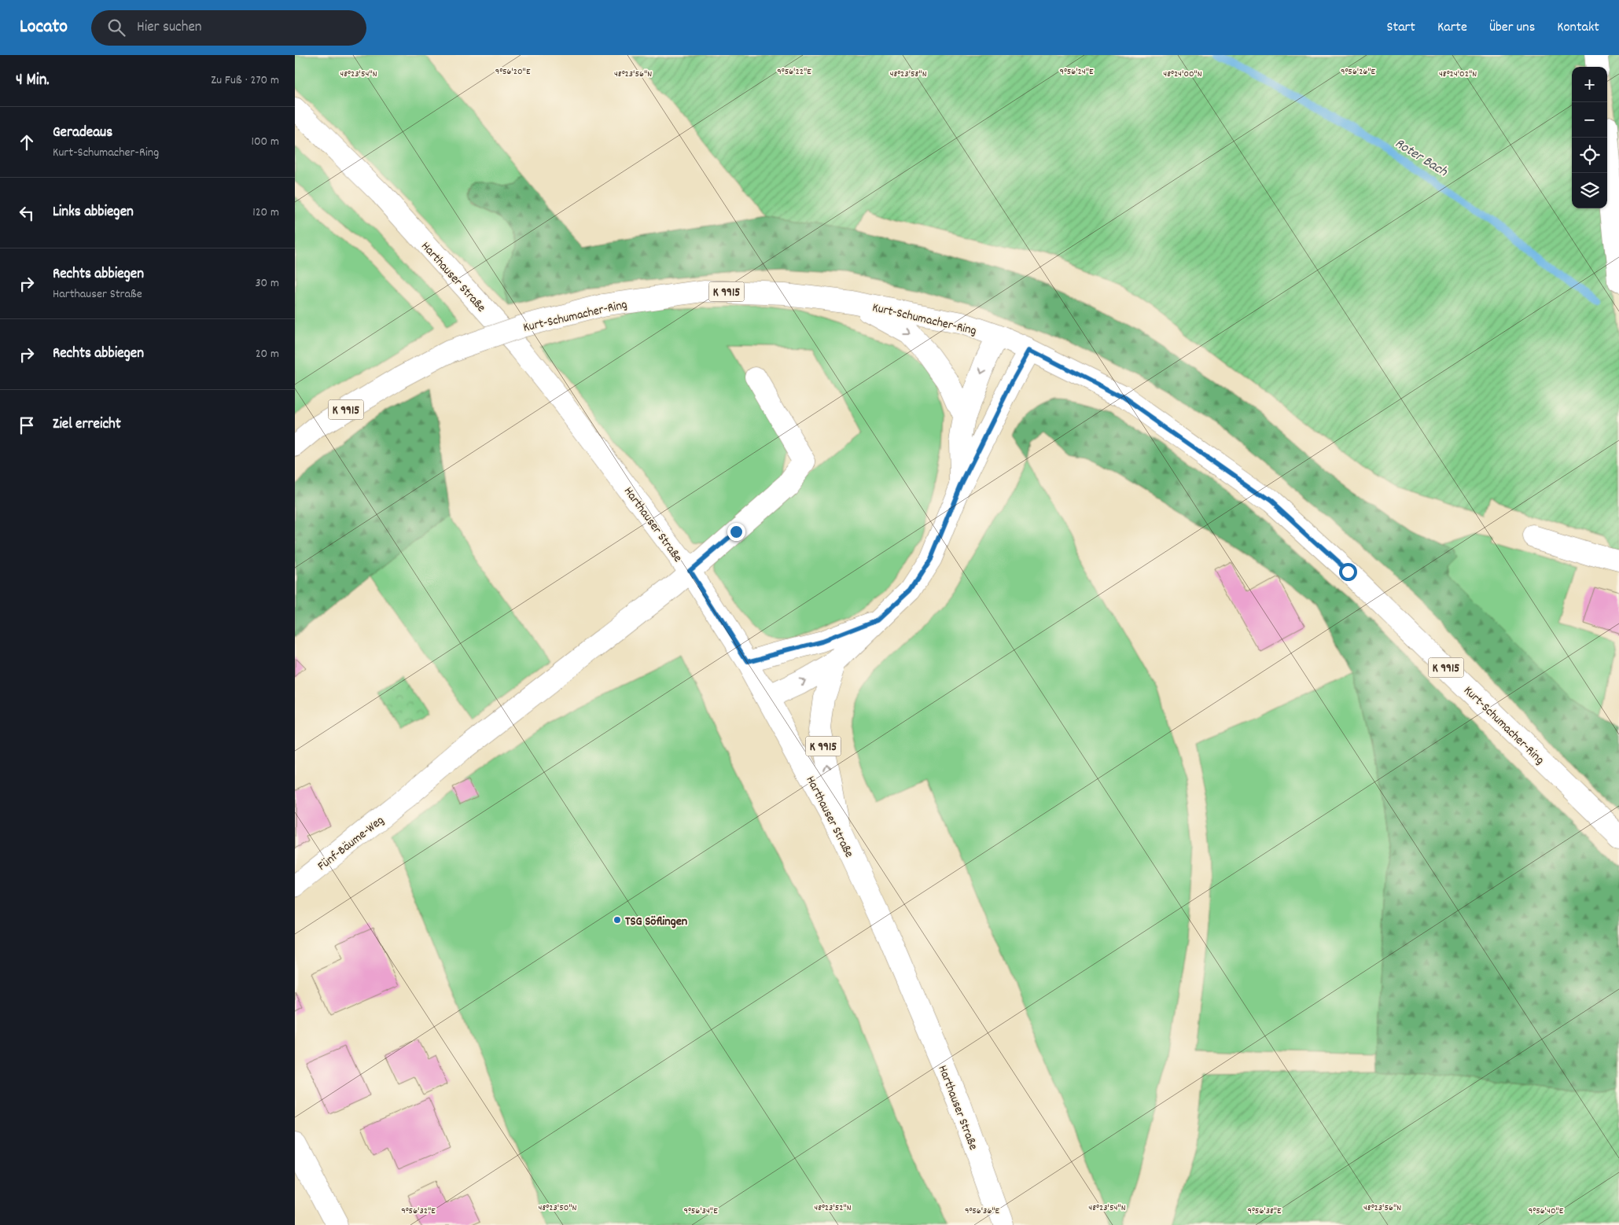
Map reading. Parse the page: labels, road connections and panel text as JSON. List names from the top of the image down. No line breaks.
{"streets":{"main road":["Harthauser Straße","K 9915","Kurt-Schumacher-Ring","Fünf-Bäume-Weg"]},"crossings":[["Harthauser Straße","K 9915"],["Harthauser Straße","Fünf-Bäume-Weg"],["K 9915","Kurt-Schumacher-Ring"]],"water":["Roter Bach"],"places":["TSG Söflingen"],"page":{"header":"Locato","search":"Hier suchen","nav":["Start","Karte","Über uns","Kontakt"],"heading":["4 Min.","Zu Fuß · 270 m"],"map_buttons":["+","−"],"list":[["Geradeaus","Kurt-Schumacher-Ring","100 m"],["Links abbiegen","120 m"],["Rechts abbiegen","Harthauser Straße","30 m"],["Rechts abbiegen","20 m"],"Ziel erreicht"]},"coordinates":["9°56'20\"E","9°56'22\"E","9°56'24\"E","9°56'26\"E","48°23'56\"N","48°23'58\"N","48°24'02\"N","48°23'54\"N","48°24'00\"N","48°23'50\"N","48°23'52\"N","9°56'32\"E","9°56'34\"E","9°56'36\"E","9°56'38\"E","9°56'40\"E"]}
